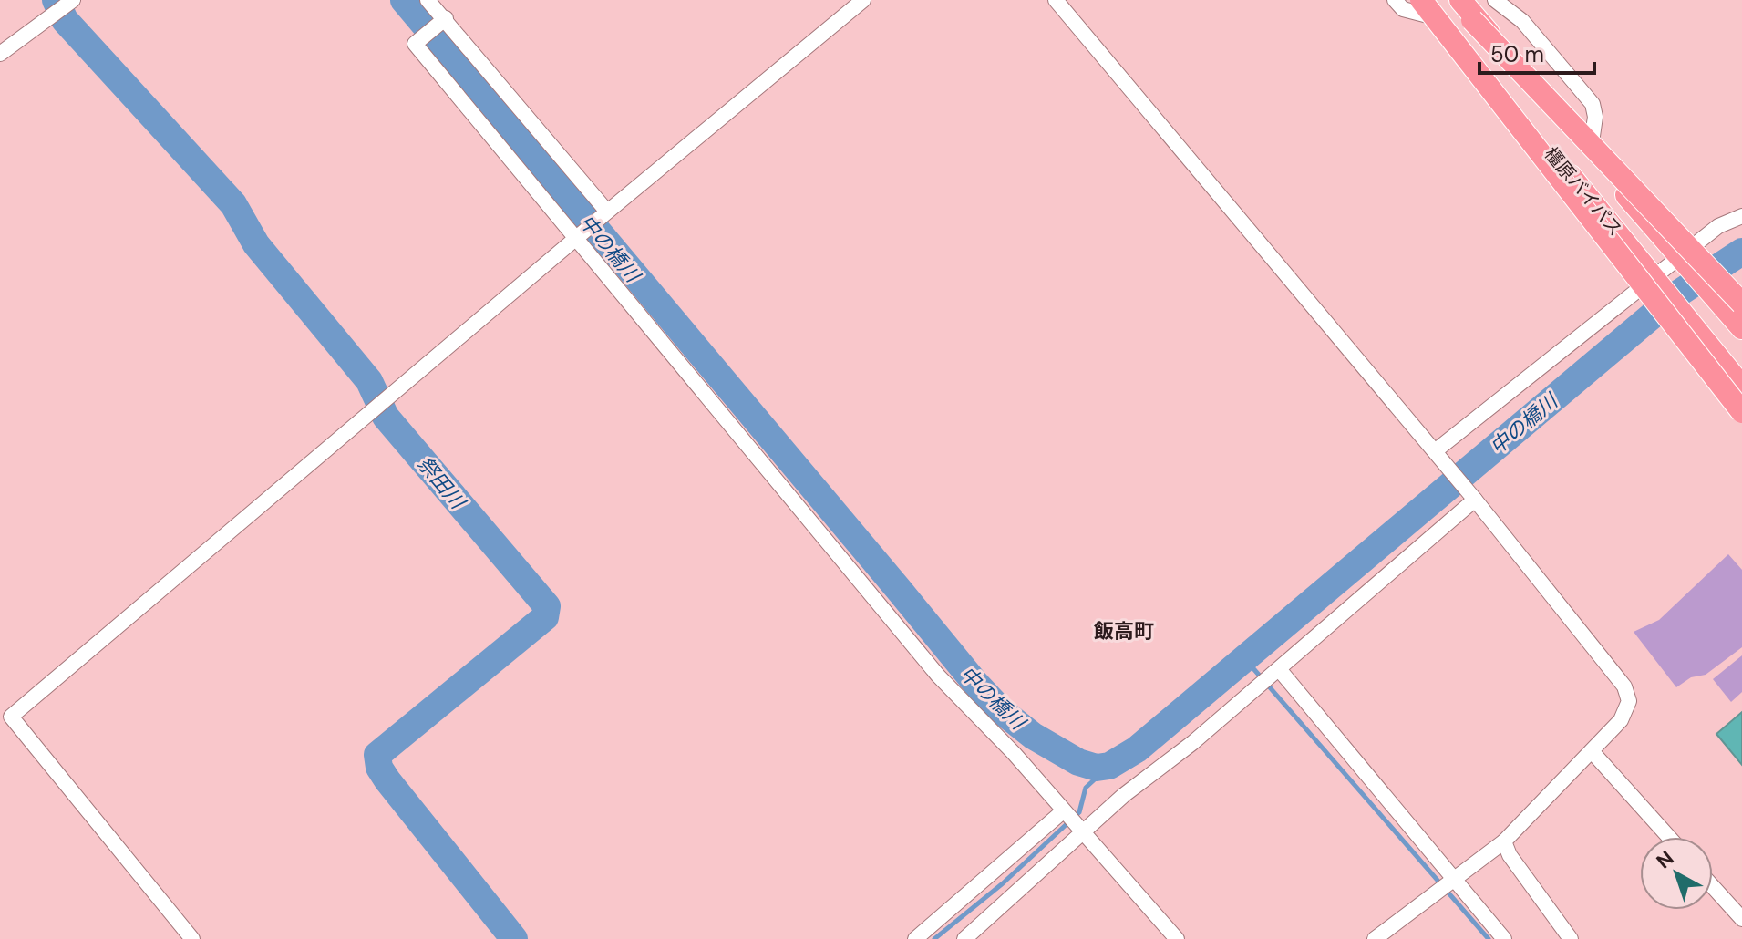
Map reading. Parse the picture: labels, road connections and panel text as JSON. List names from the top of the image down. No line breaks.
{"streets":{"highway":["橿原バイパス"]},"districts":["飯高町"],"water":["中の橋川","祭田川"],"scale_bar":"50 m","north":"top left"}
